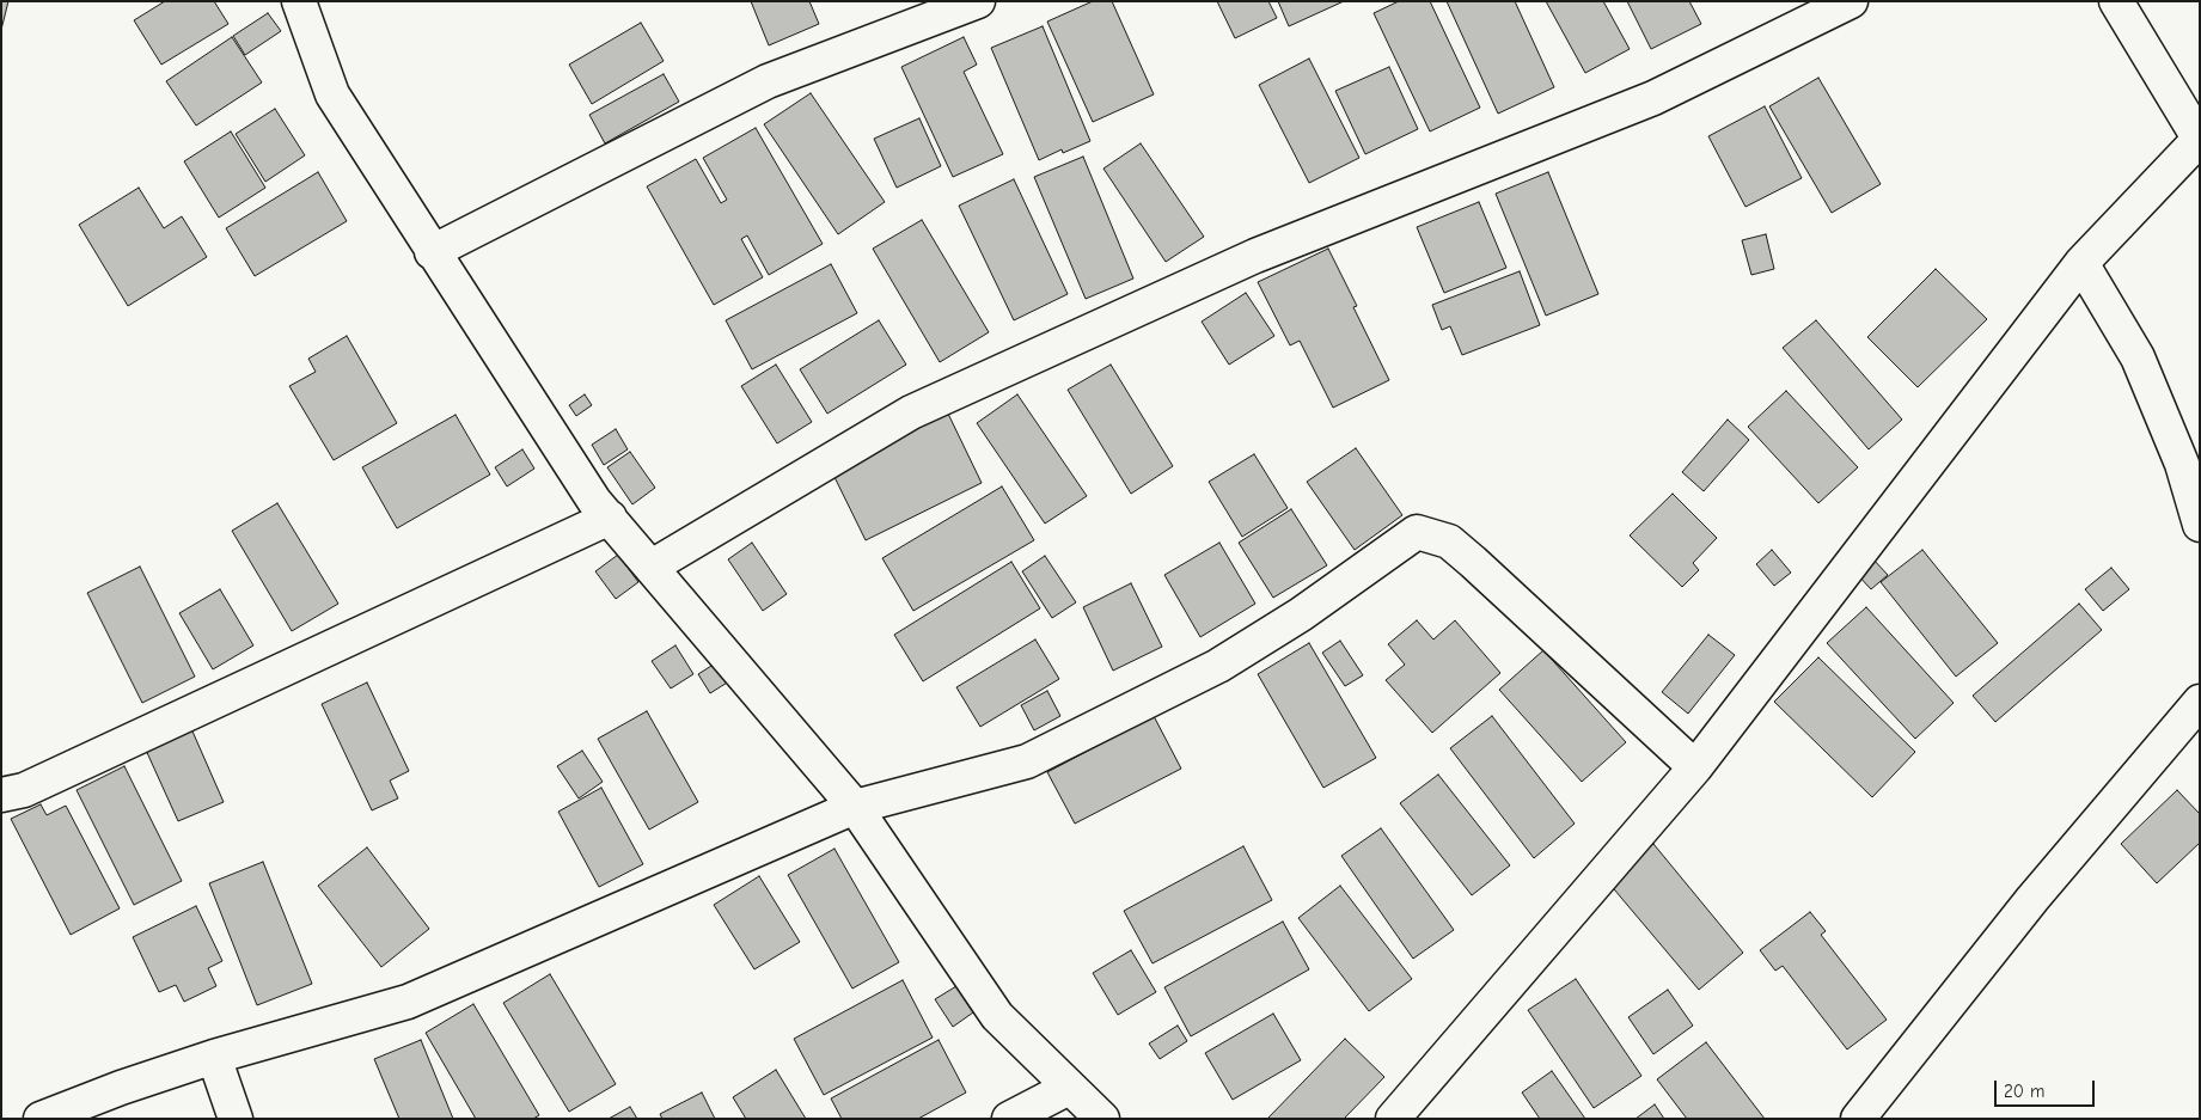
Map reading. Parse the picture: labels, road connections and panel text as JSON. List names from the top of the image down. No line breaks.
{"scale_bar":"20 m"}
